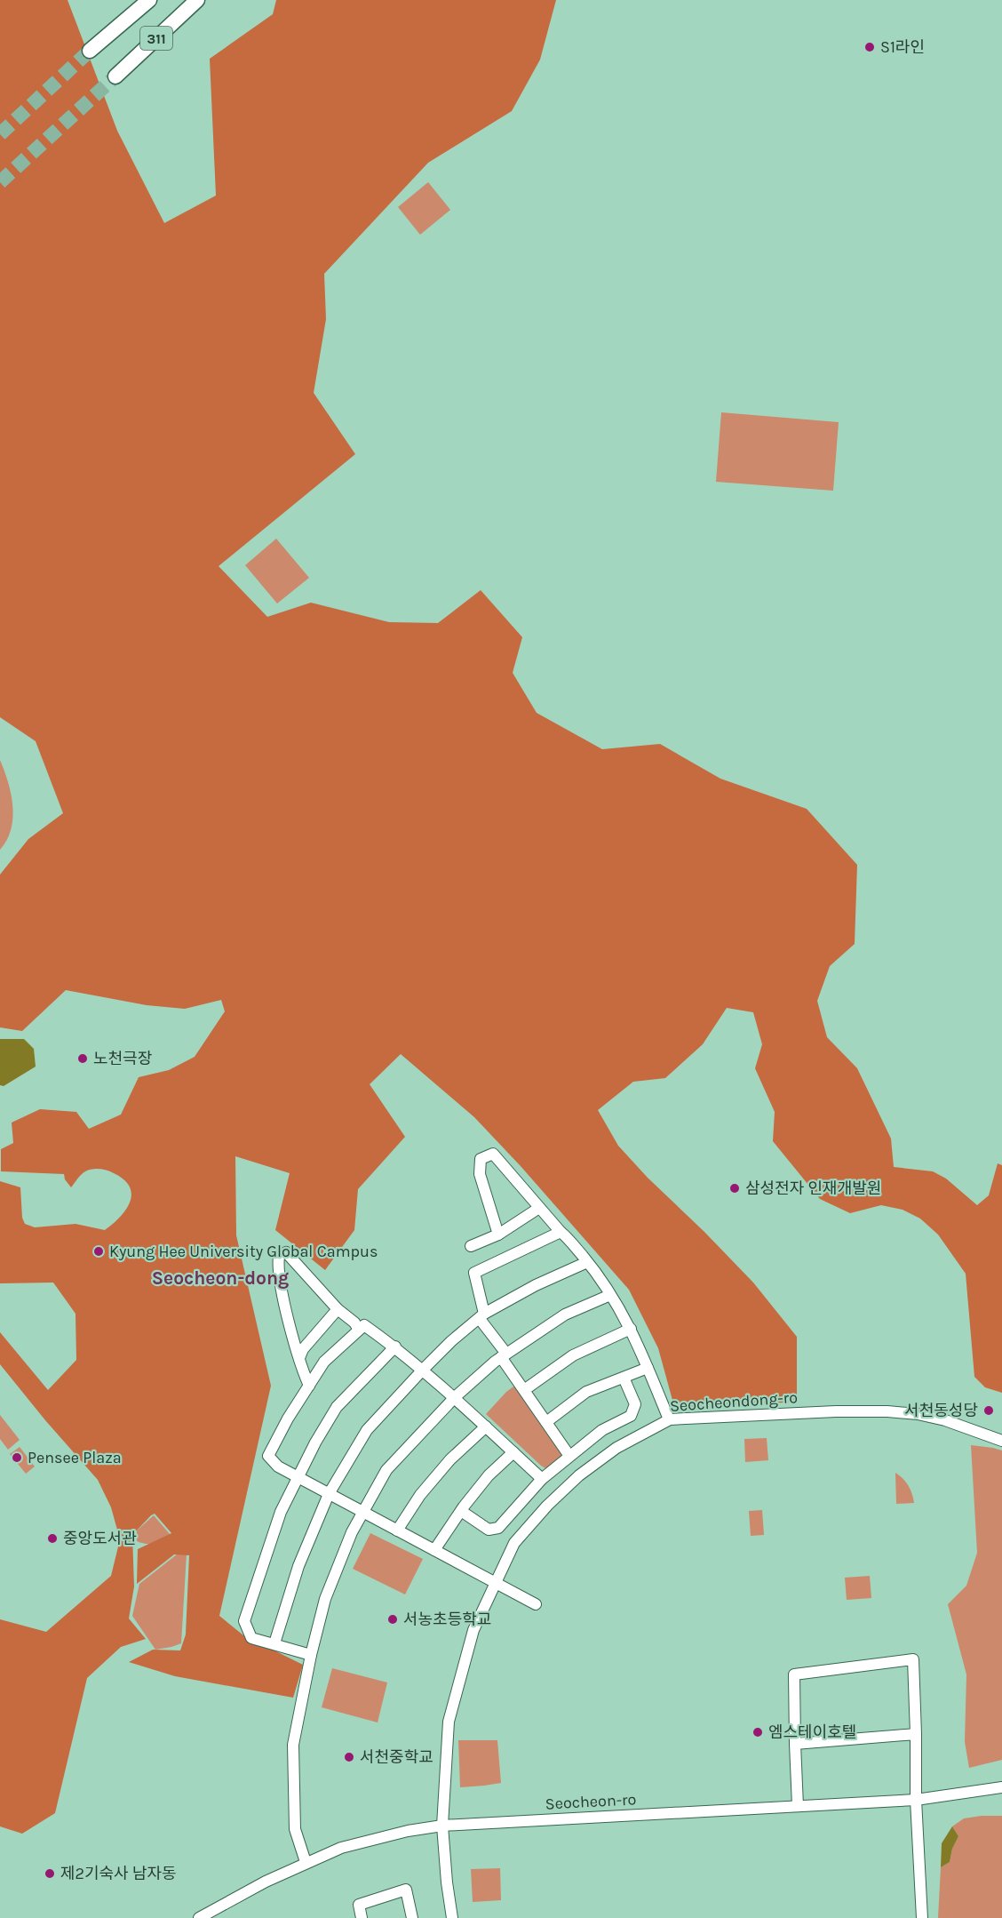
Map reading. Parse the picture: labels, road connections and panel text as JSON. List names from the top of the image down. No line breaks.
{"streets":{"highway":["311"],"street":["Seocheondong-ro","Seocheon-ro"]},"crossings":[["Seocheondong-ro","Seocheon-ro"]],"districts":["Seocheon-dong"],"places":["S1라인","노천극장","삼성전자 인재개발원","Kyung Hee University Global Campus","서천동성당","Pensee Plaza","중앙도서관","서농초등학교","엠스테이호텔","서천중학교","제2기숙사 남자동"]}
